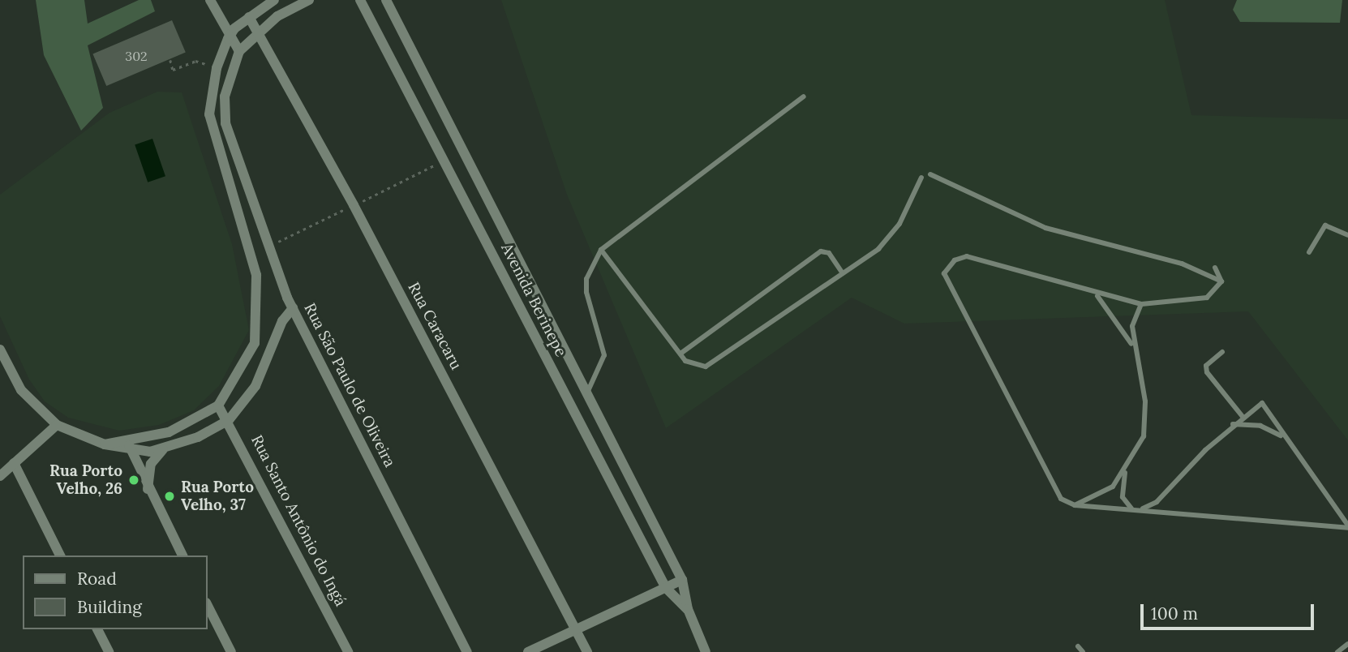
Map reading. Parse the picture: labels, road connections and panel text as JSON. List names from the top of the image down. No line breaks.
{"streets":{"street":["Avenida Berinepe","Rua Caracaru","Rua São Paulo de Oliveira","Rua Santo Antônio do Ingá"]},"places":["Rua Porto Velho, 26","Rua Porto Velho, 37"],"house_numbers":["302"],"legend":["Road","Building"],"scale_bar":"100 m"}
